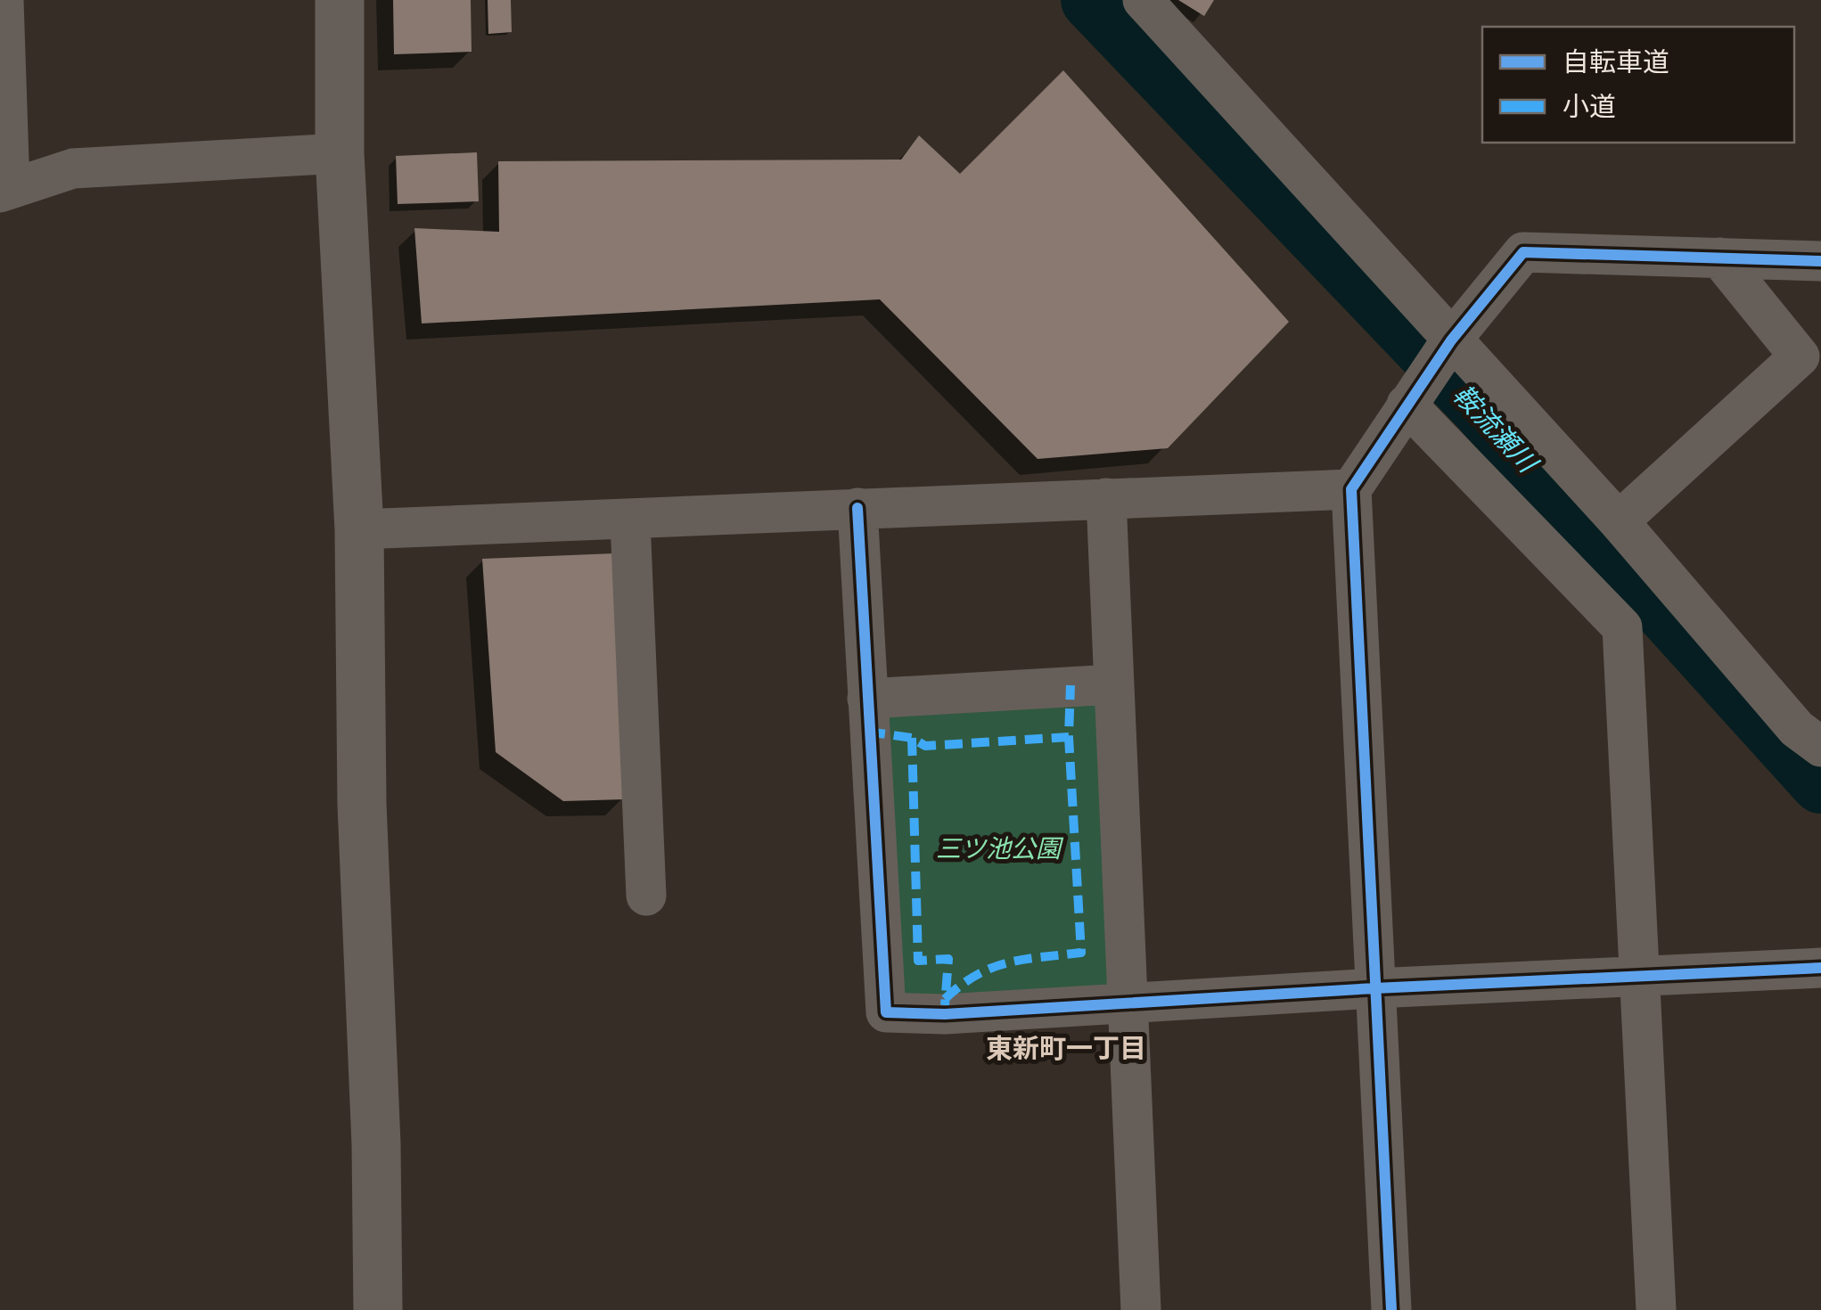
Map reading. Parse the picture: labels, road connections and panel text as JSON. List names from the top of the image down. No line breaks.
{"districts":["東新町一丁目"],"water":["鞍流瀬川"],"parks":["三ツ池公園"],"legend":["自転車道","小道"]}
